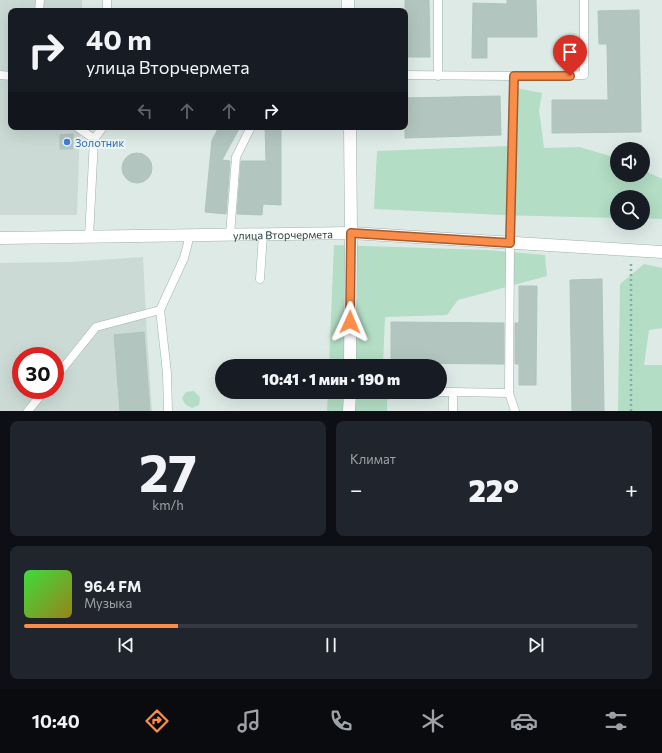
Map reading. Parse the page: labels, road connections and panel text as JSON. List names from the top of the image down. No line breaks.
{"streets":{"street":["улица Вторчермета"]},"places":["Золотник"],"page":{"turn":["40 m","улица Вторчермета"],"limit":"30","trip":"10:41 · 1 мин · 190 m","tile":[["27","km/h"],"Климат"],"heat":["−","22°","+"],"song":["96.4 FM","Музыка"],"tabs":"10:40"}}
